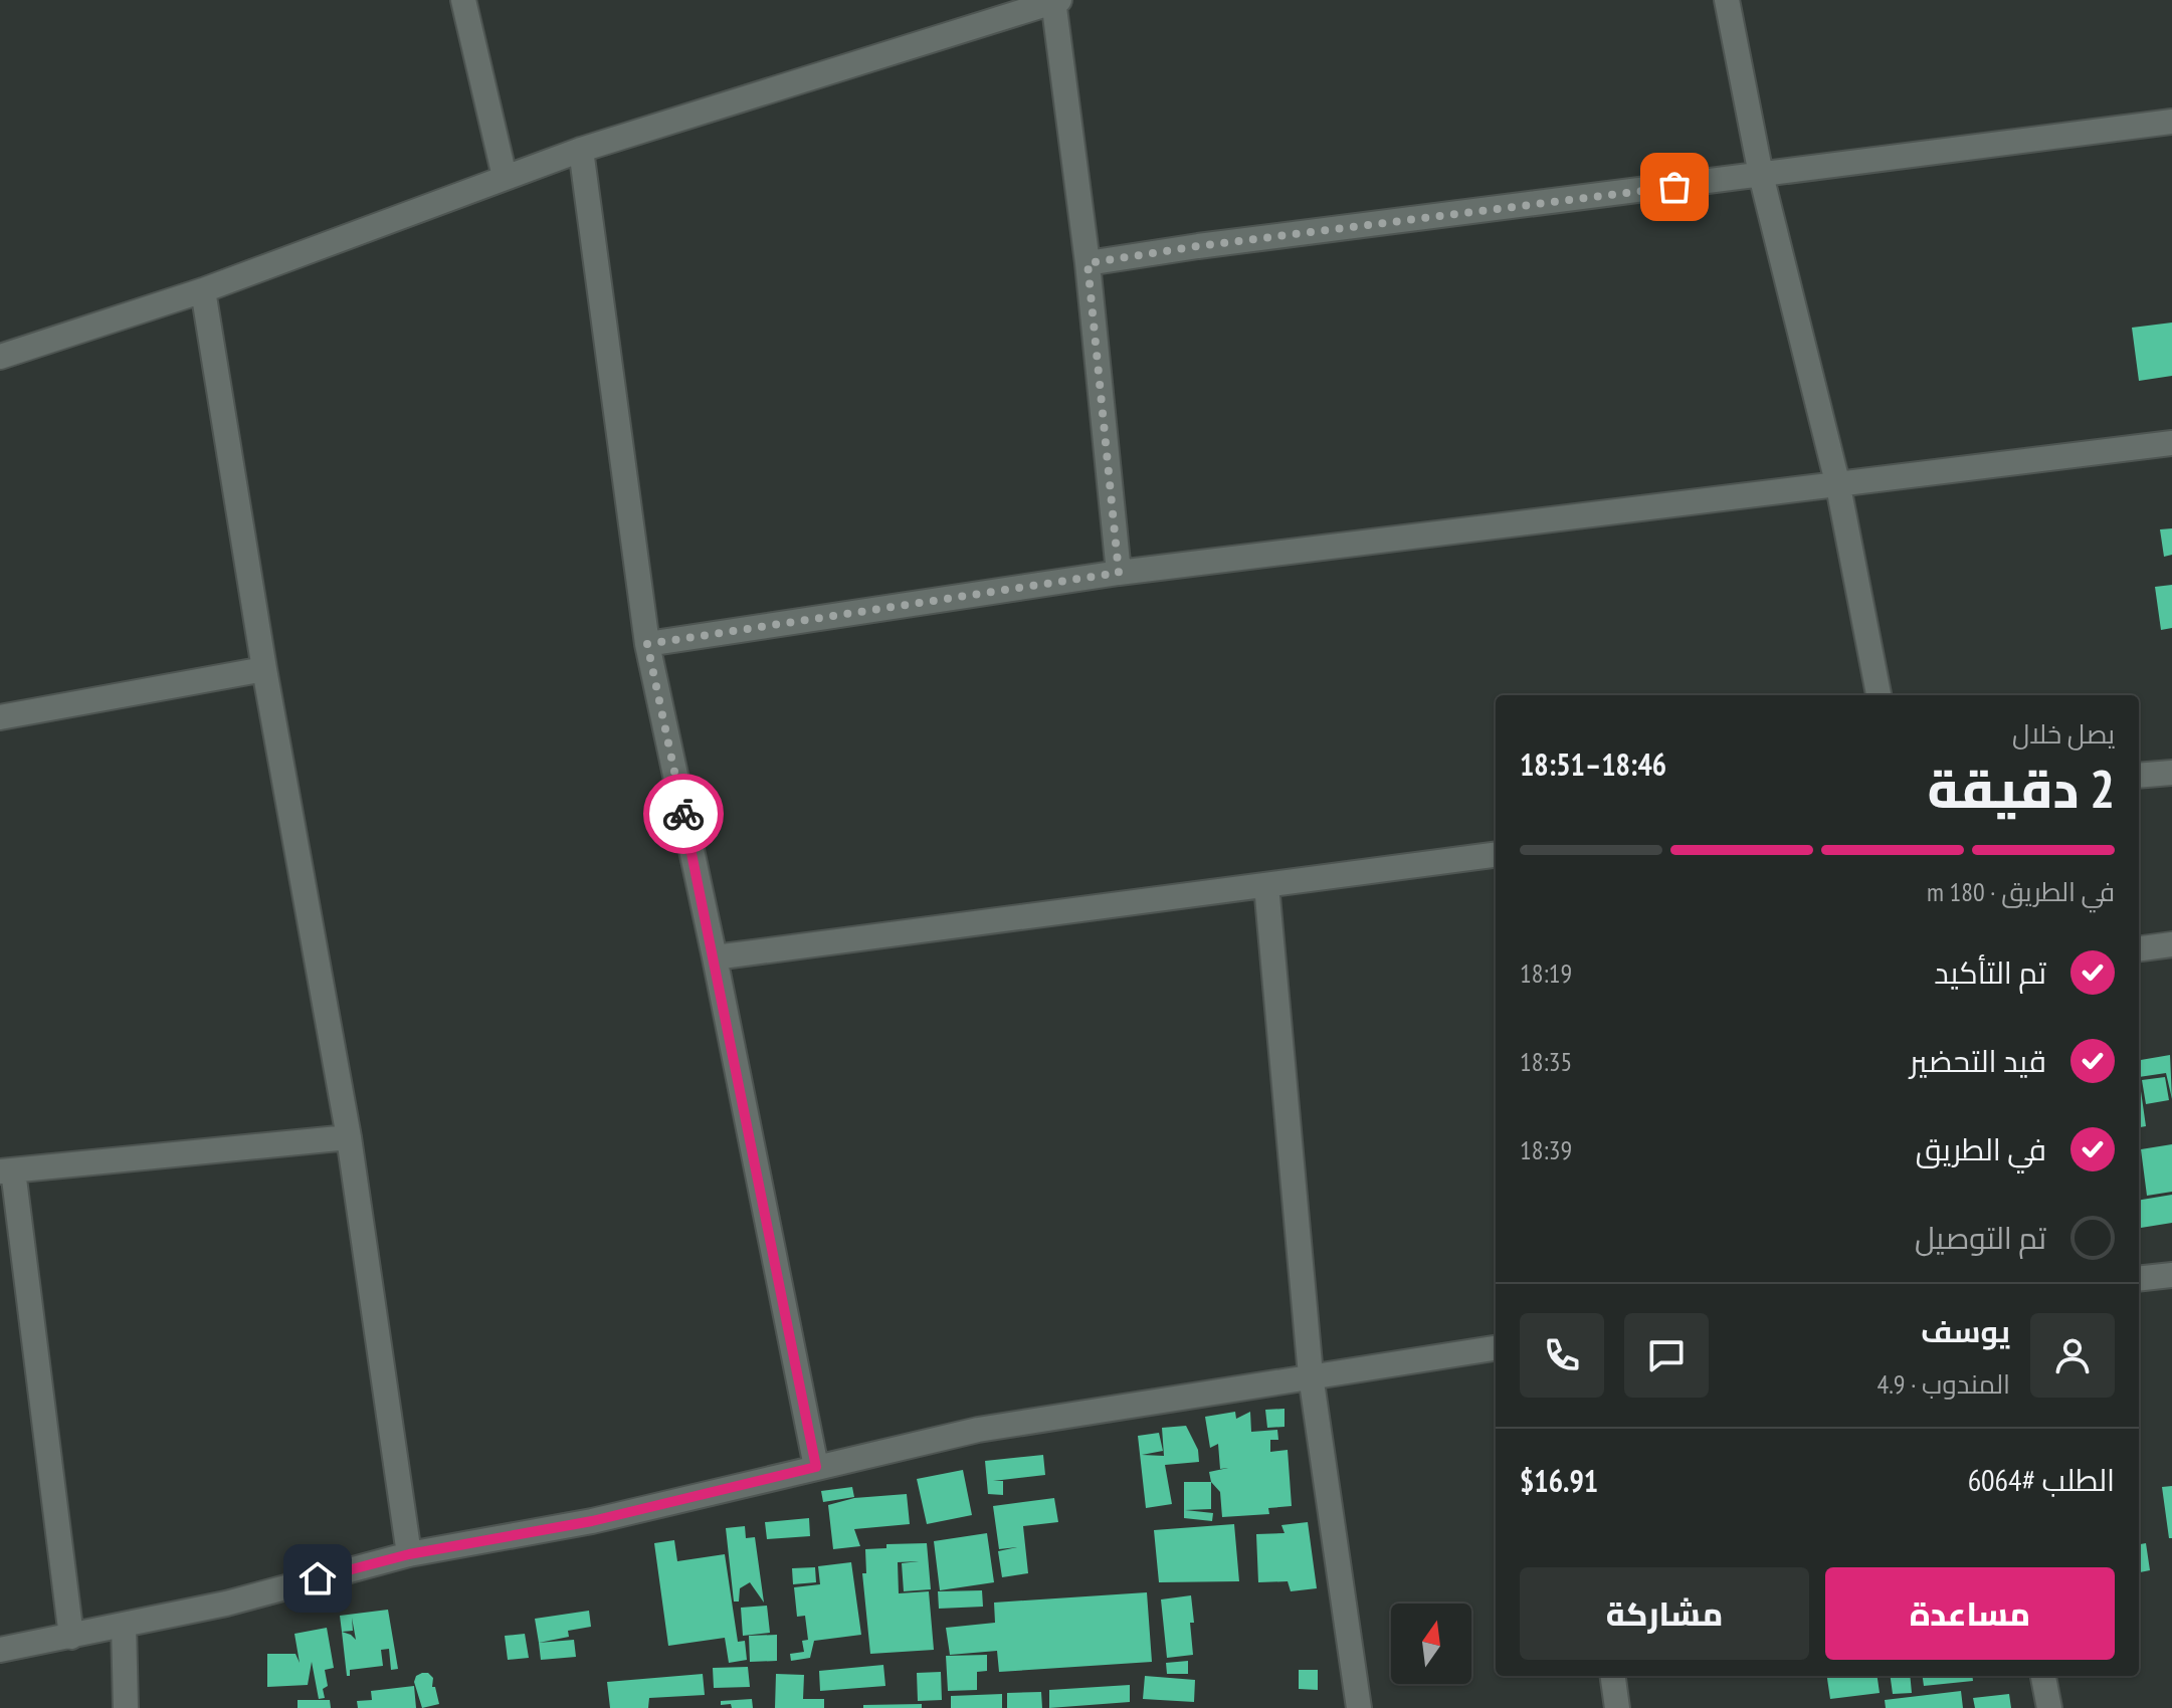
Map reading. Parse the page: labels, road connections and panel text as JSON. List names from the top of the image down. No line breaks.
{"north":"top","page":{"heading":["2 دقيقة","يصل خلال","18:46–18:51"],"panel":["يوسف","المندوب · 4.9","الطلب #6064","$16.91"],"bar":"في الطريق · 180 m","list":[["تم التأكيد","18:19"],["قيد التحضير","18:35"],["في الطريق","18:39"],"تم التوصيل"],"buttons":["مساعدة","مشاركة"]}}
